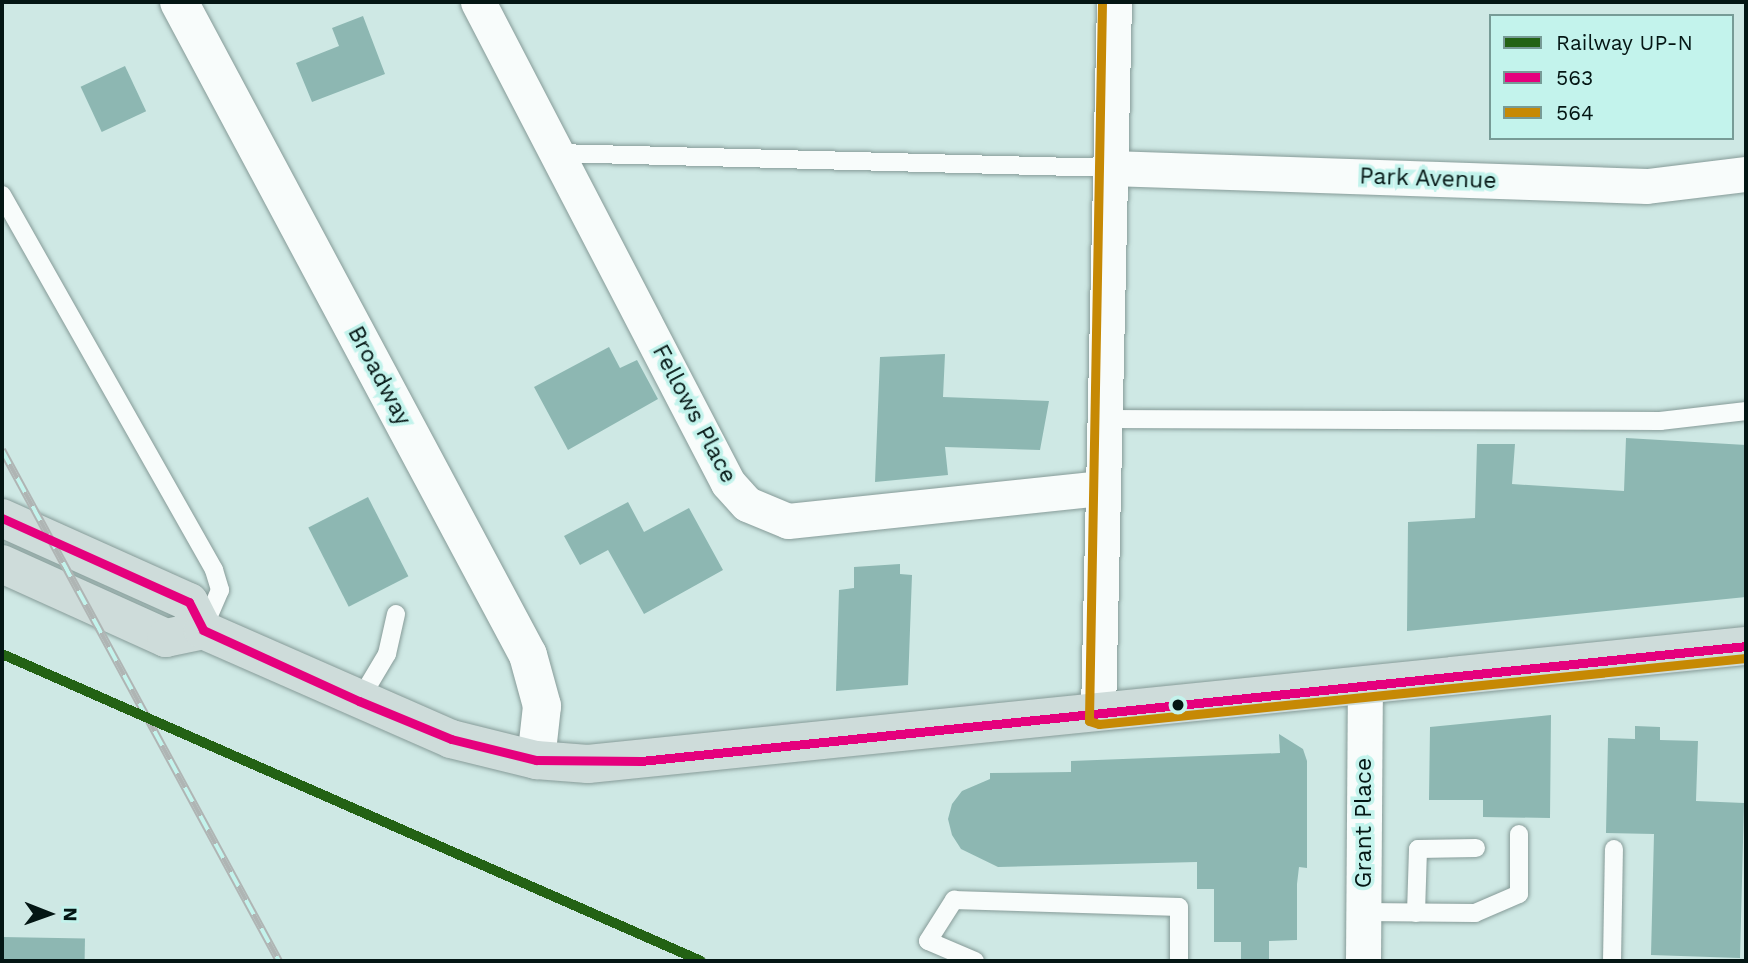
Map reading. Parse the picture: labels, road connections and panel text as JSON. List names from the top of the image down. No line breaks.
{"streets":{"street":["Park Avenue","Broadway","Fellows Place","Grant Place"]},"lines":["transit line 564","transit line 563","rail line UP-N"],"legend":["Railway UP-N","563","564"],"north":"right"}
